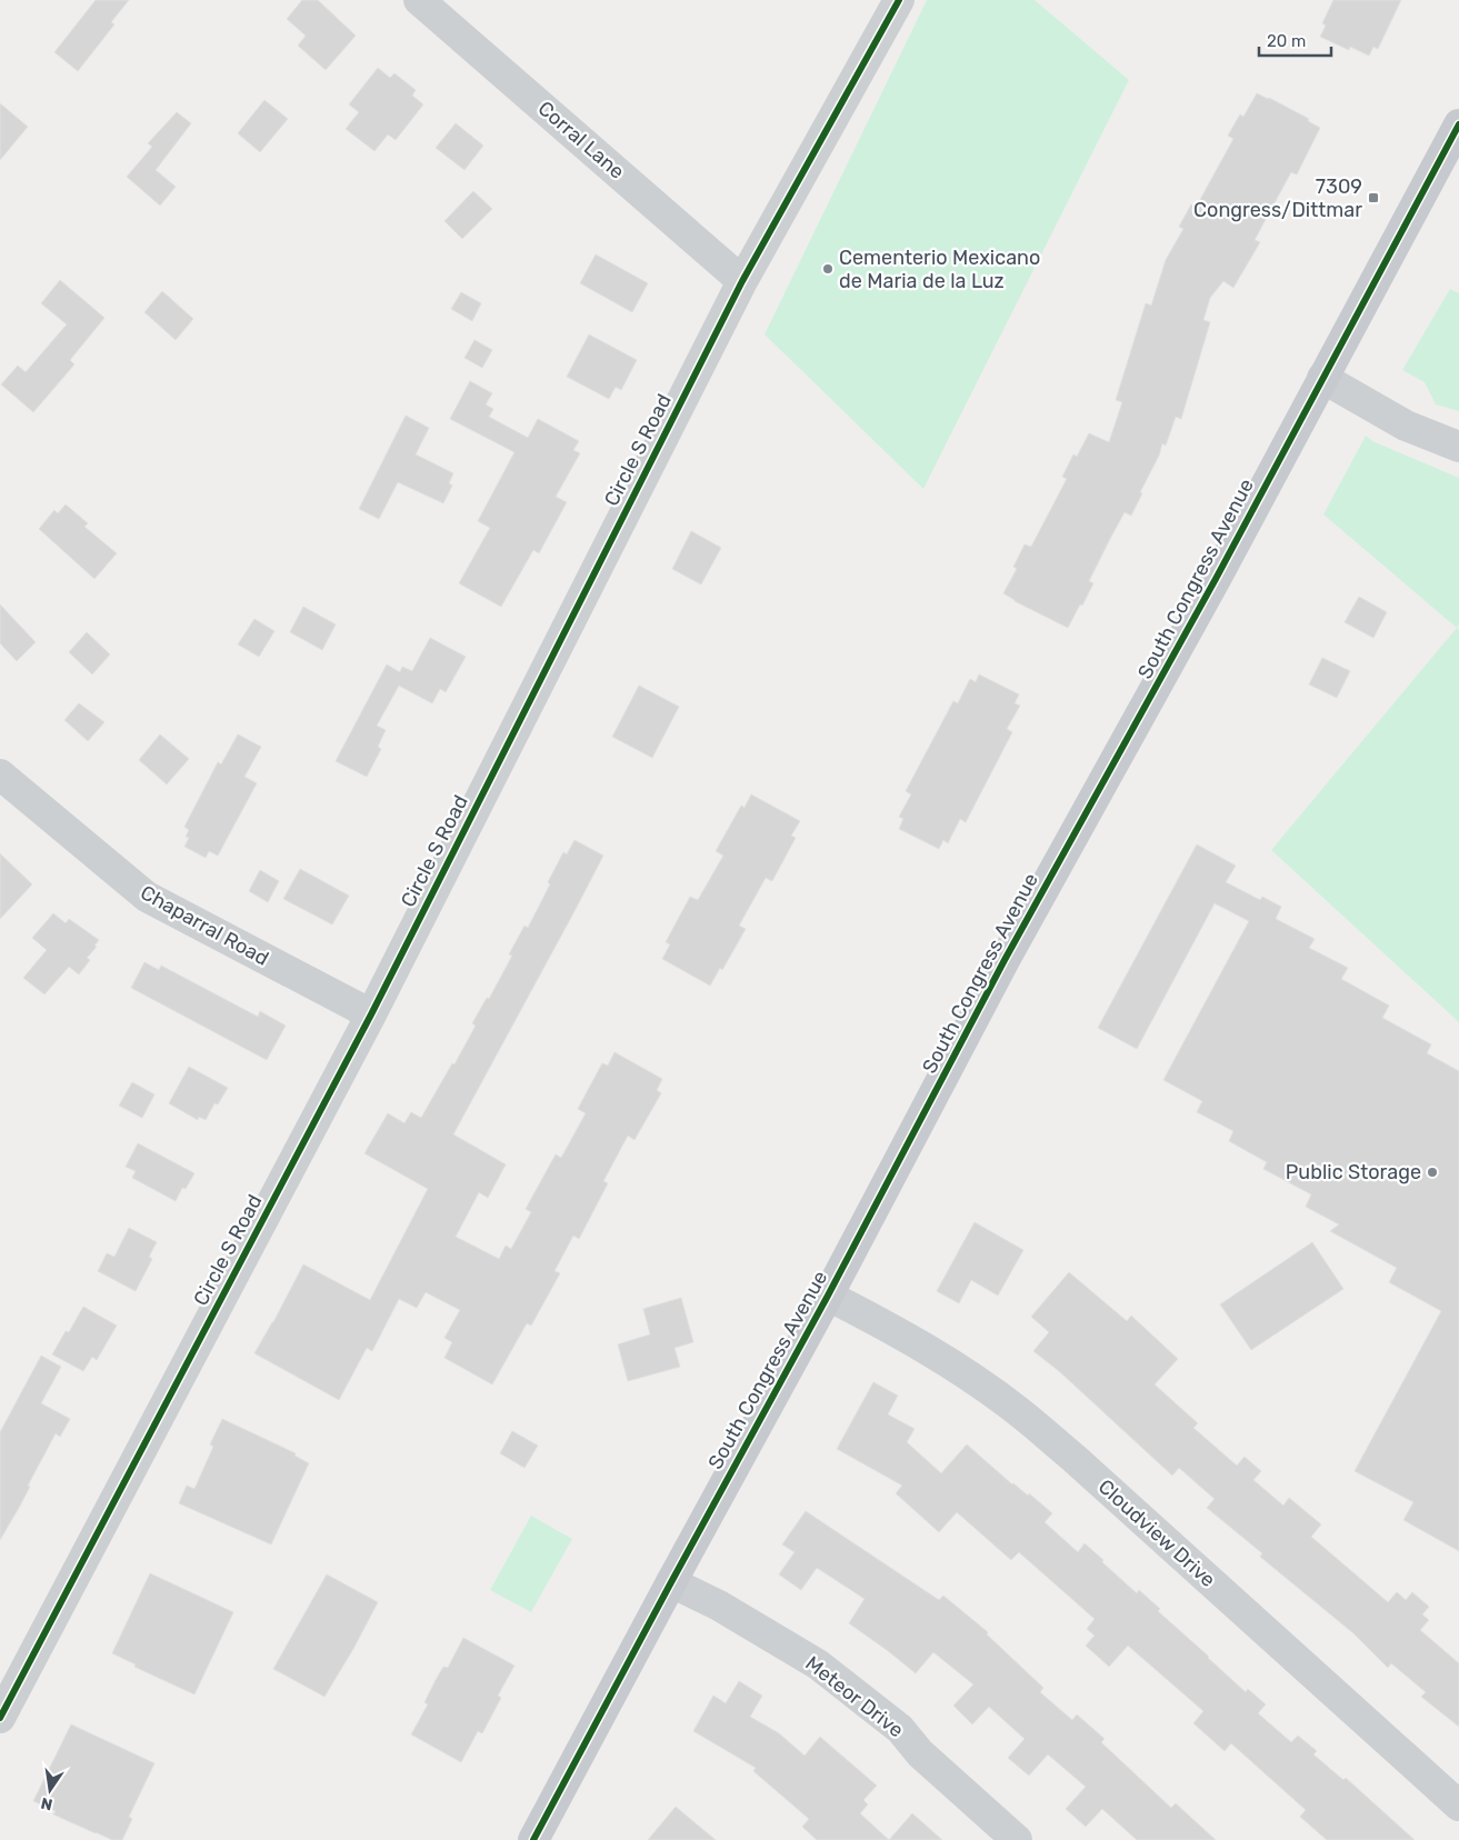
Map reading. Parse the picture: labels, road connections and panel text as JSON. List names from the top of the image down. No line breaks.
{"streets":{"main road":["South Congress Avenue"],"street":["Corral Lane","Circle S Road","Chaparral Road","Cloudview Drive","Meteor Drive"]},"crossings":[["Corral Lane","Circle S Road"],["Circle S Road","Chaparral Road"],["South Congress Avenue","Cloudview Drive"],["South Congress Avenue","Meteor Drive"]],"places":{"transit":["7309 Congress/Dittmar"],"other":["Cementerio Mexicano de Maria de la Luz","Public Storage"]},"scale_bar":"20 m","north":"bottom"}
